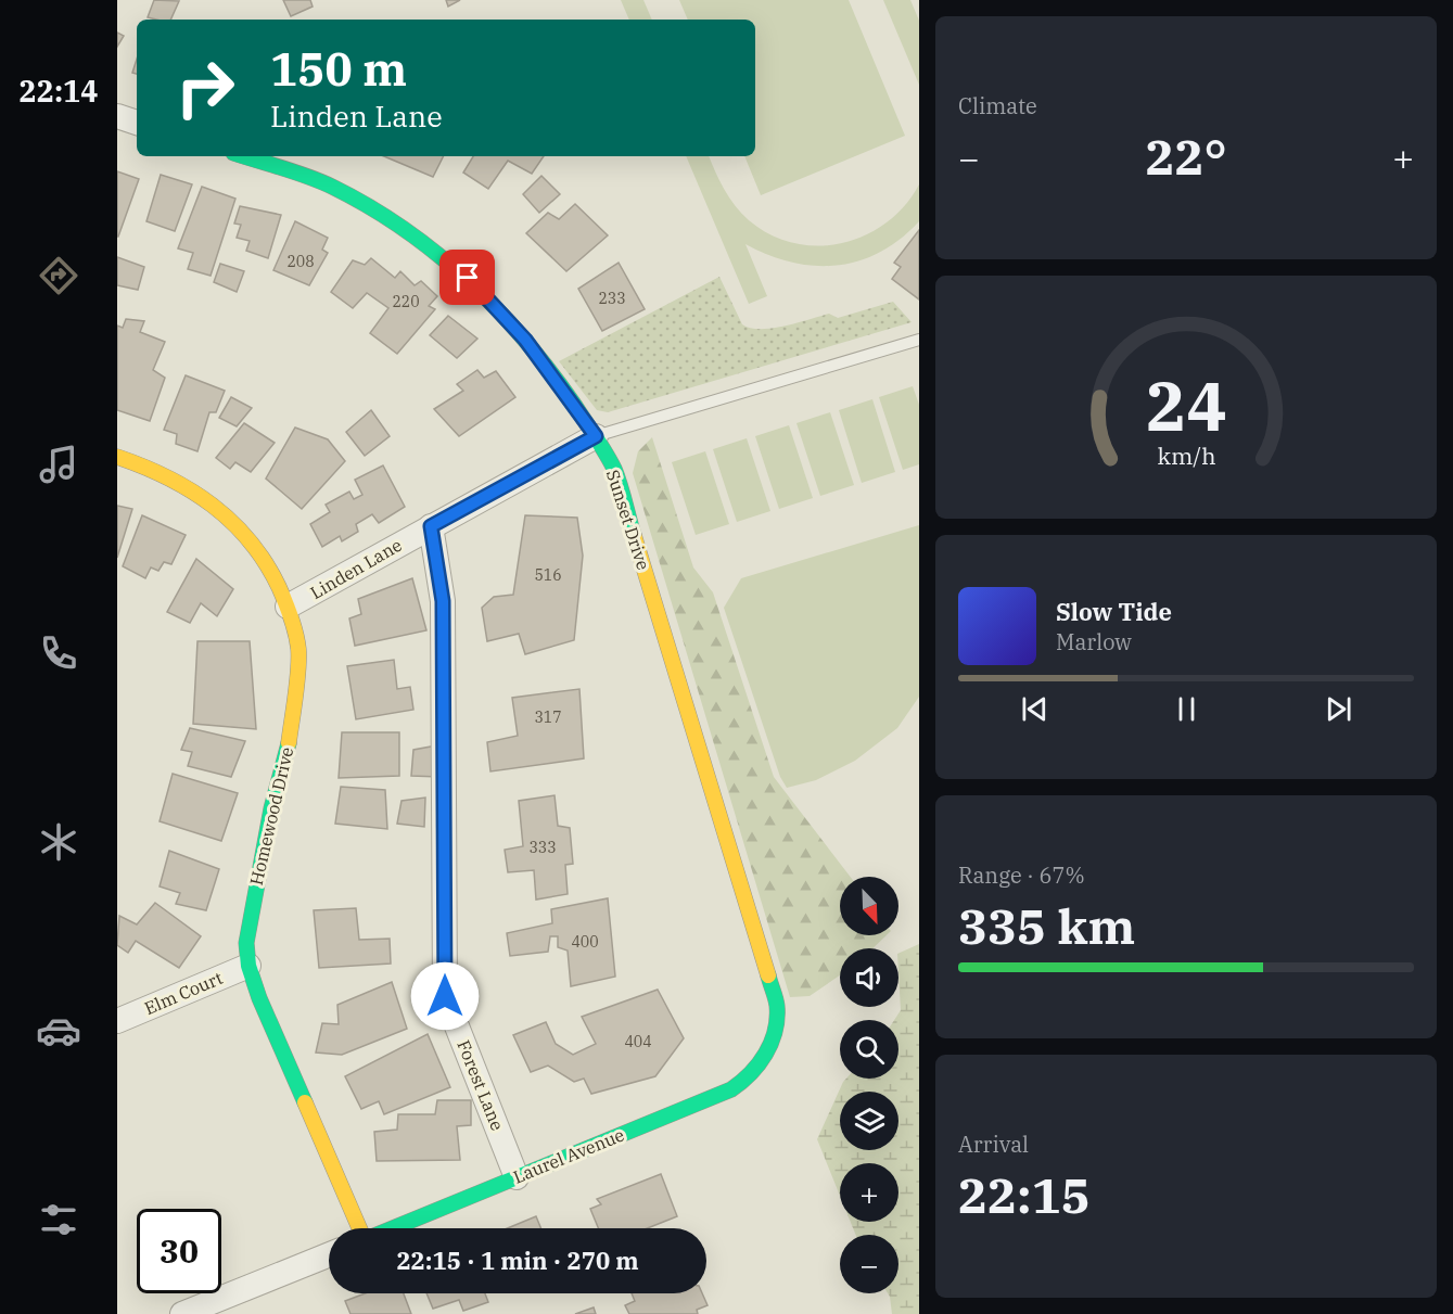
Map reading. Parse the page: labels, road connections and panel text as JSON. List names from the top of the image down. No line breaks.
{"streets":{"street":["Sunset Drive","Linden Lane","Homewood Drive","Elm Court","Forest Lane","Laurel Avenue"]},"crossings":[["Sunset Drive","Linden Lane"],["Sunset Drive","Laurel Avenue"],["Linden Lane","Homewood Drive"],["Linden Lane","Forest Lane"],["Homewood Drive","Elm Court"],["Forest Lane","Laurel Avenue"]],"house_numbers":["208","233","220","516","317","333","400","404"],"north":"bottom right","page":{"tabs":"22:14","tile":["Climate",["Range · 67%","335 km"],["Arrival","22:15"]],"turn":["150 m","Linden Lane"],"heat":["−","22°","+"],"song":["Slow Tide","Marlow"],"map_buttons":["+","−"],"limit":"30","trip":"22:15 · 1 min · 270 m","gauge":["24","km/h"]}}
